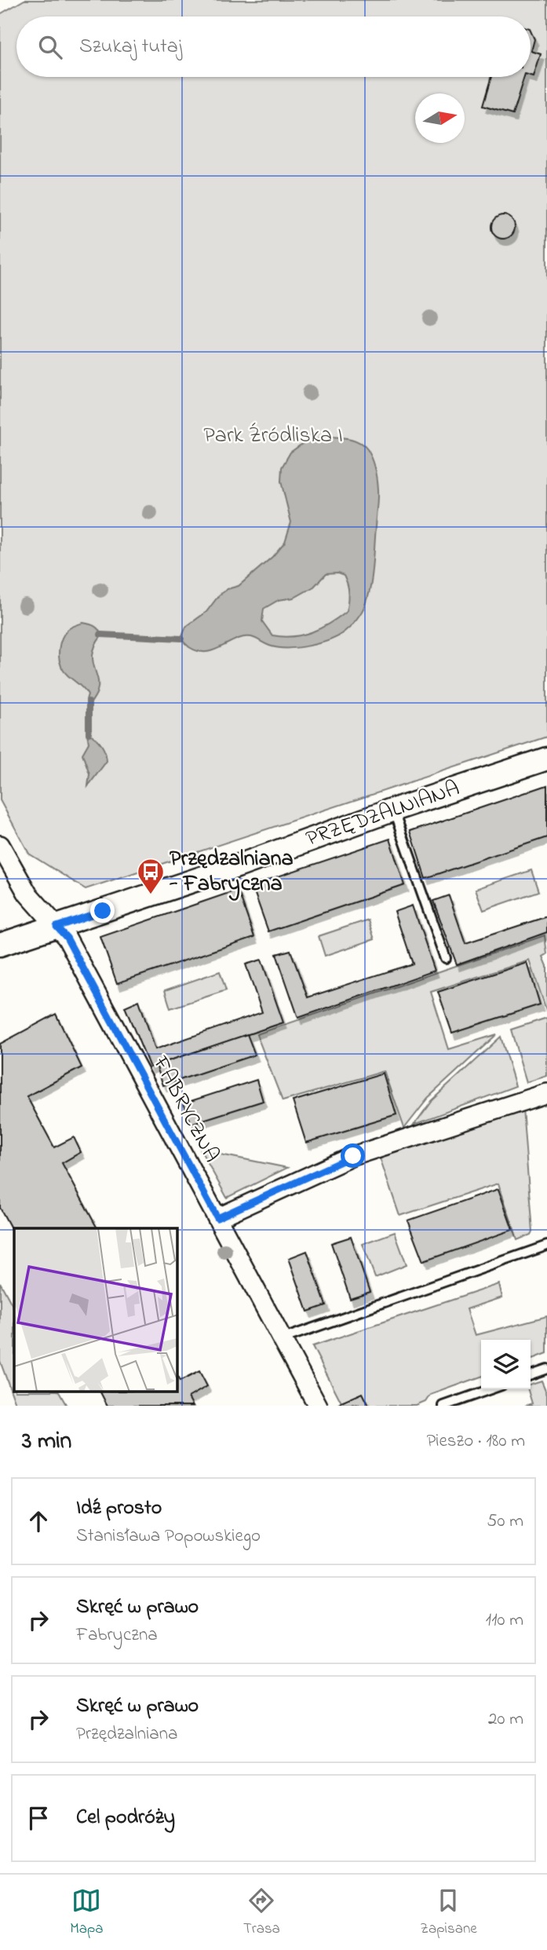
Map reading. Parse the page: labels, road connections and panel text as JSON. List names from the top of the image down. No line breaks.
{"streets":{"street":["PRZĘDZALNIANA","FABRYCZNA"]},"crossings":[["PRZĘDZALNIANA","FABRYCZNA"]],"parks":["Park Źródliska I"],"places":{"bus stop":["Przędzalniana - Fabryczna"]},"north":"right","page":{"search":"Szukaj tutaj","heading":["3 min","Pieszo · 180 m"],"list":[["Idź prosto","Stanisława Popowskiego","50 m"],["Skręć w prawo","Fabryczna","110 m"],["Skręć w prawo","Przędzalniana","20 m"],"Cel podróży"],"nav":["Mapa","Trasa","Zapisane"]}}
